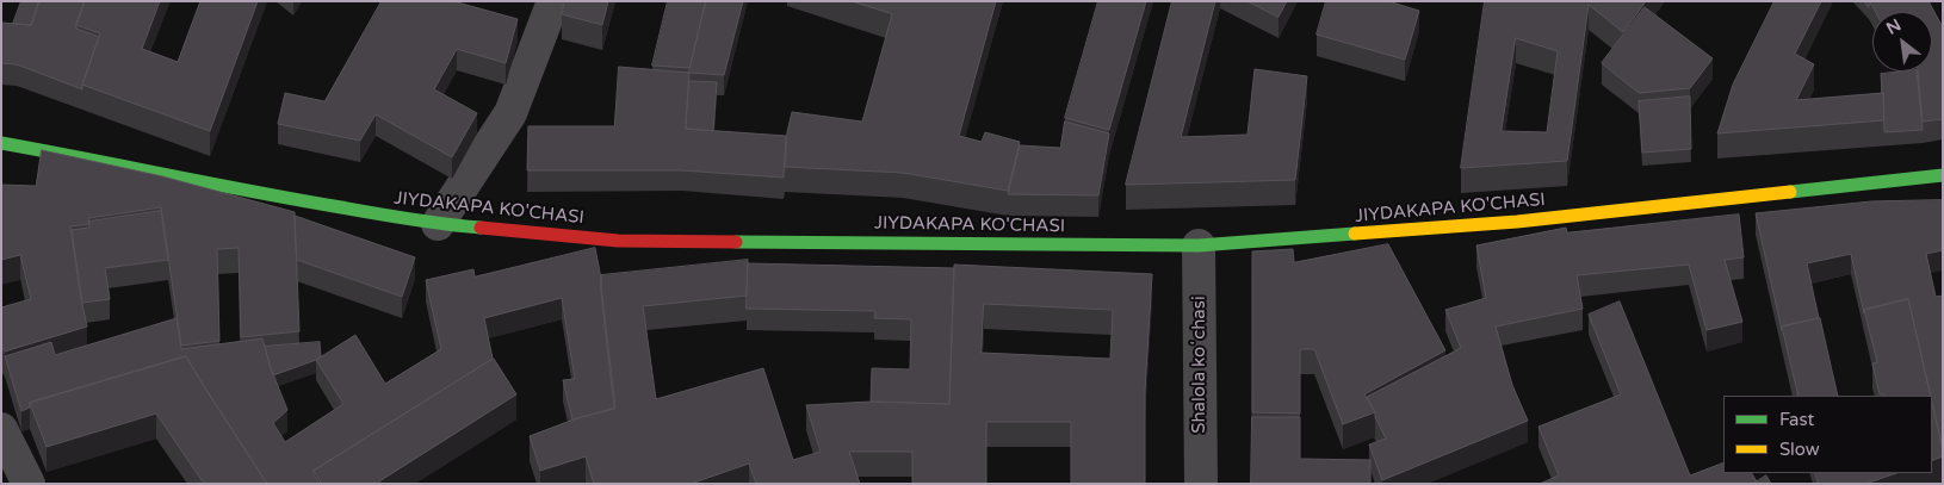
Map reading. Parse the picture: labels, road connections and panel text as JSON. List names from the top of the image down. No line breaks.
{"streets":{"street":["JIYDAKAPA KO'CHASI","Shalola koʻchasi"]},"crossings":[["JIYDAKAPA KO'CHASI","Shalola koʻchasi"]],"legend":["Fast","Slow"],"north":"top left"}
